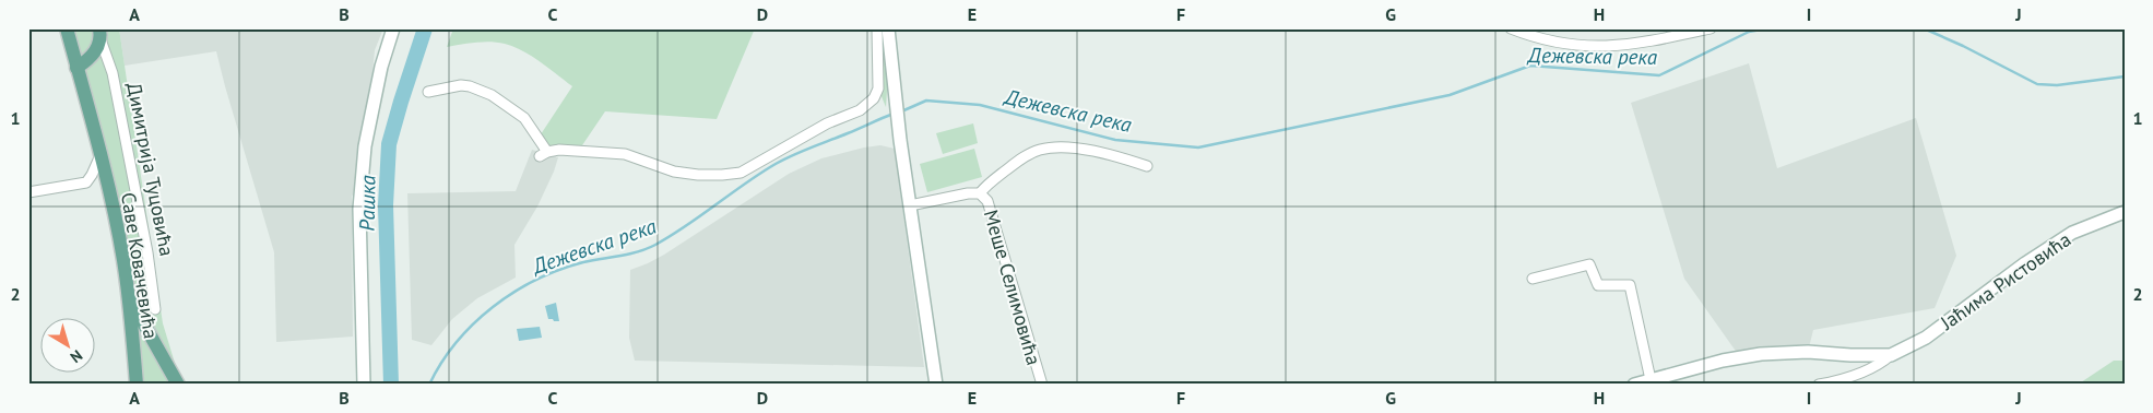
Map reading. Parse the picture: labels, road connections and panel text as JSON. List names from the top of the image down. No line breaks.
{"streets":{"main road":["Димитрија Туцовића","Саве Ковачевића","Јаћима Ристовића"],"street":["Меше Селимовића"]},"crossings":[["Димитрија Туцовића","Саве Ковачевића"]],"water":["Дежевска река","Рашка"],"north":"bottom right","grid":{"columns":["A","B","C","D","E","F","G","H","I","J"],"rows":["1","2"]}}
